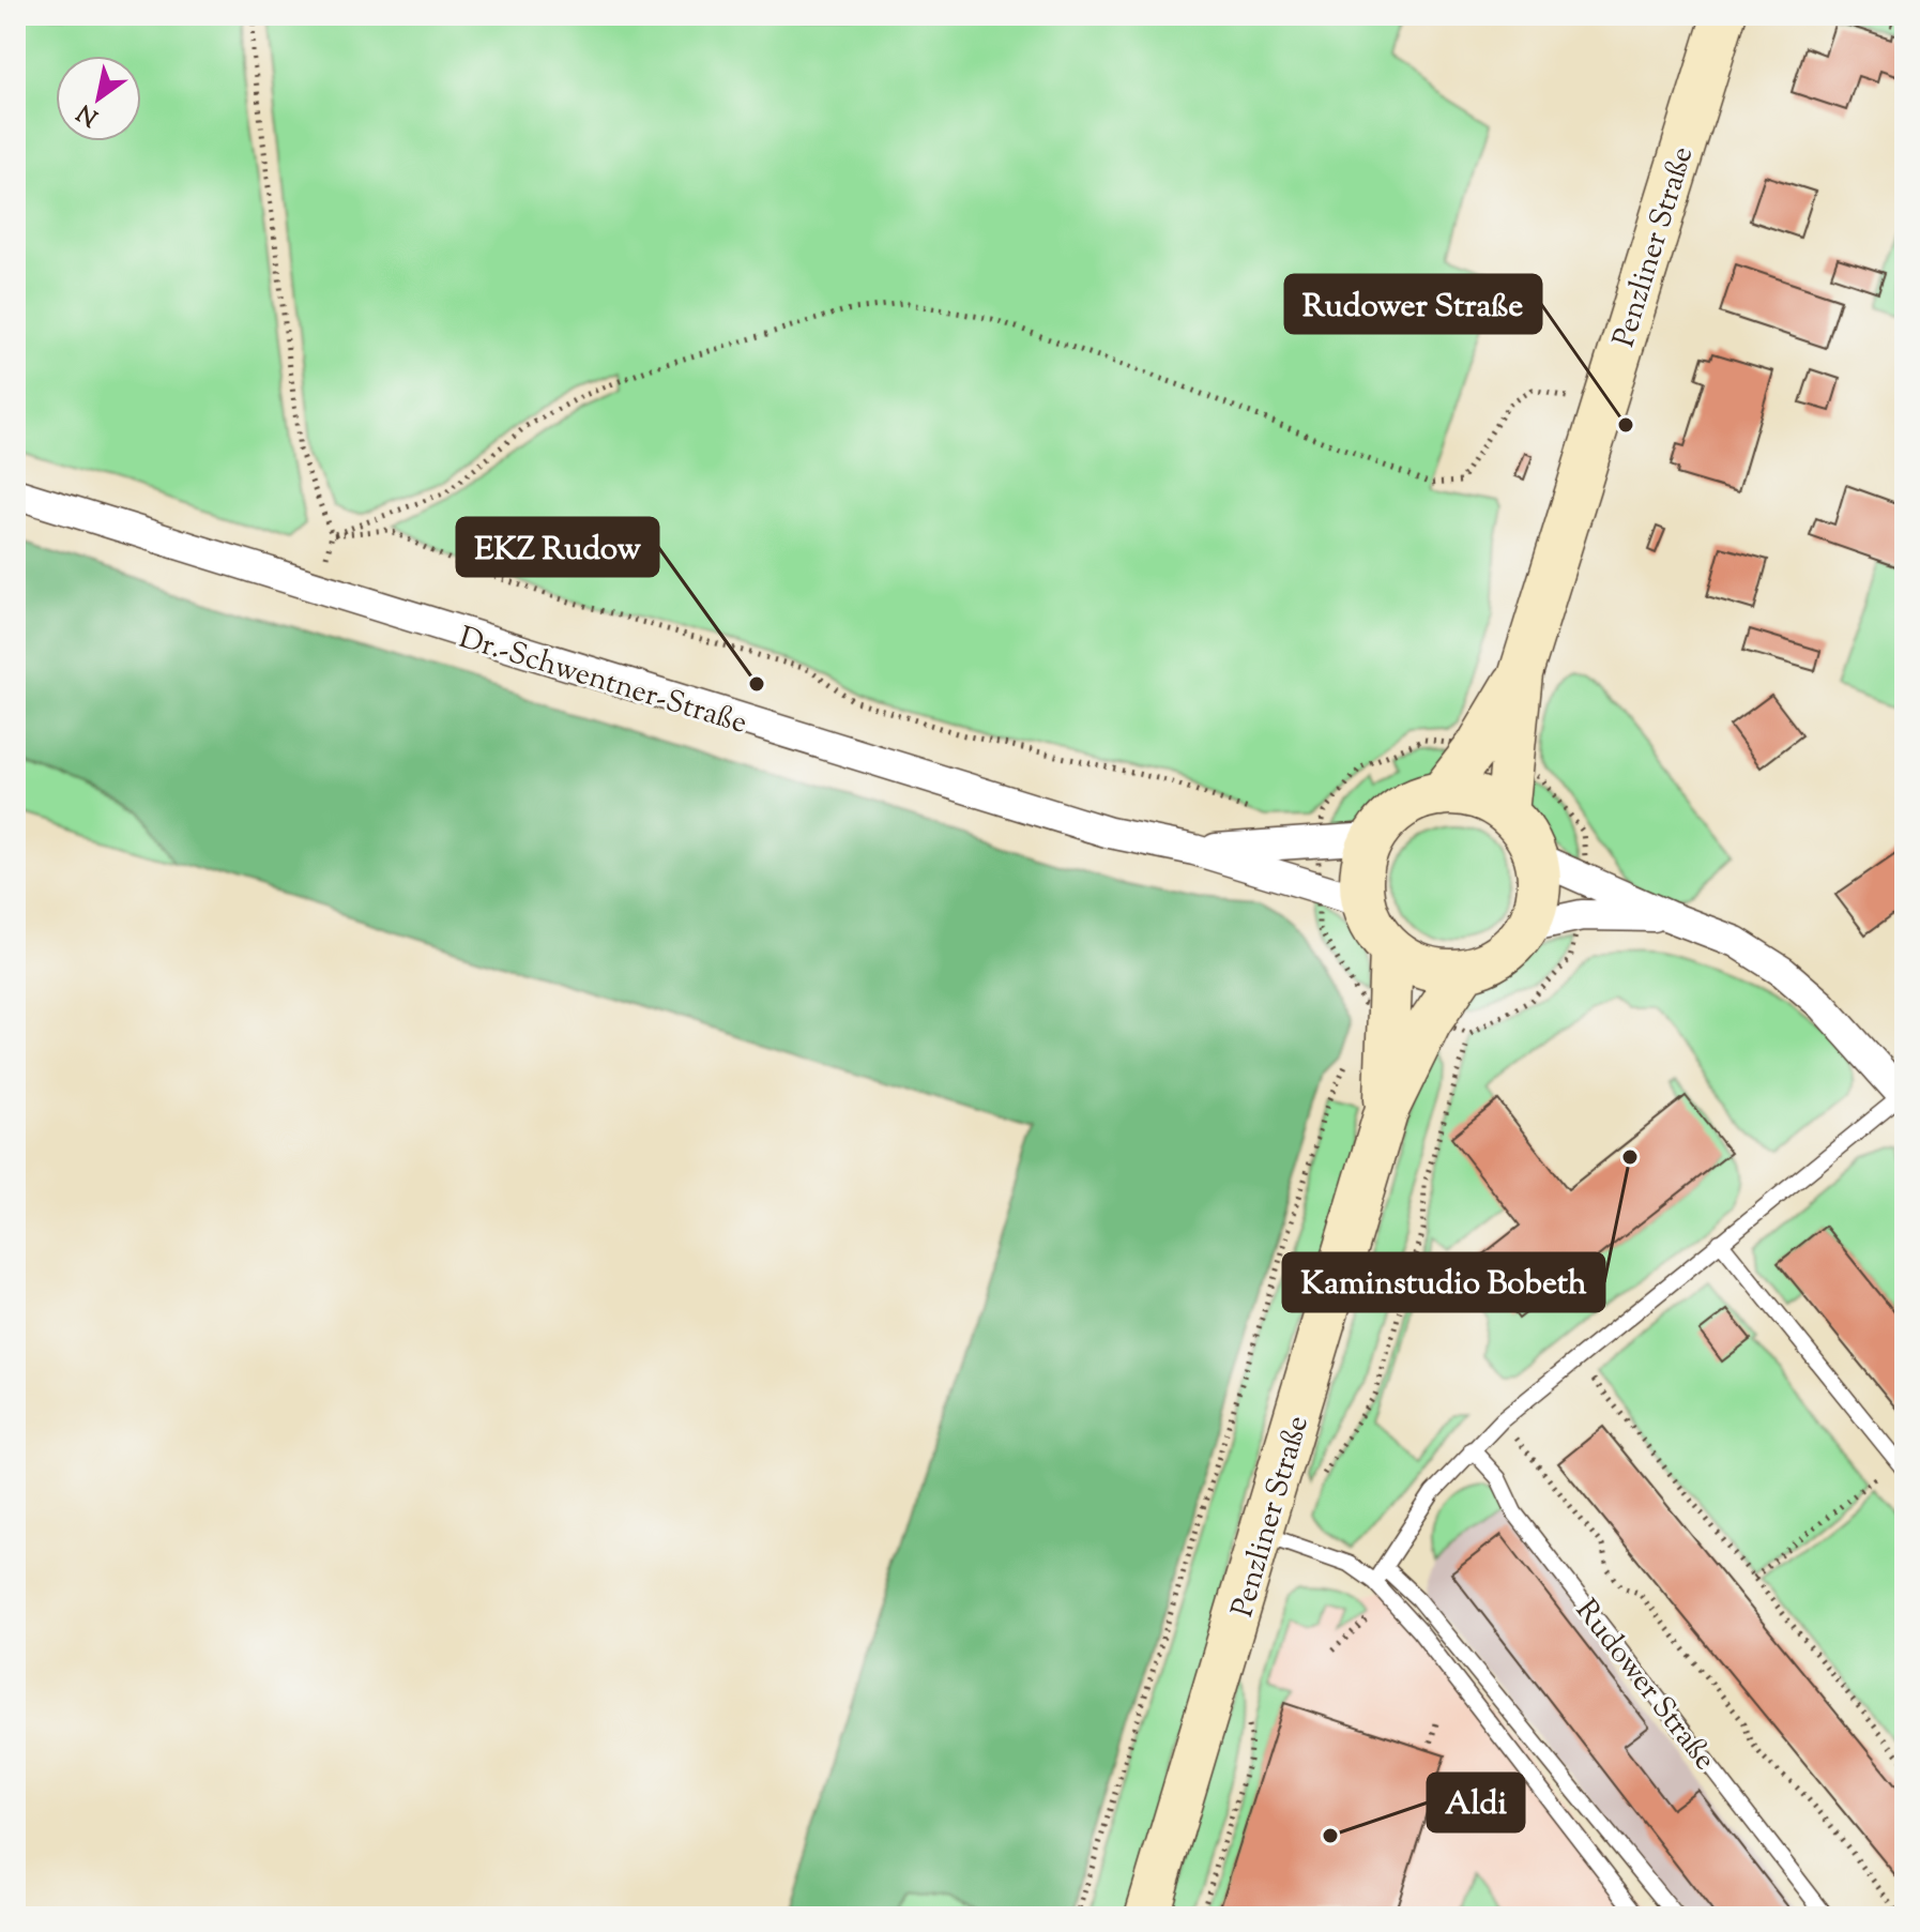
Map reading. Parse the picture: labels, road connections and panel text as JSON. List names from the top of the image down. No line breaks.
{"streets":{"main road":["Penzliner Straße"],"street":["Dr.-Schwentner-Straße"],"lane":["Rudower Straße"]},"crossings":[["Penzliner Straße","Dr.-Schwentner-Straße"]],"places":["Rudower Straße","EKZ Rudow","Kaminstudio Bobeth","Aldi"],"north":"bottom left"}
